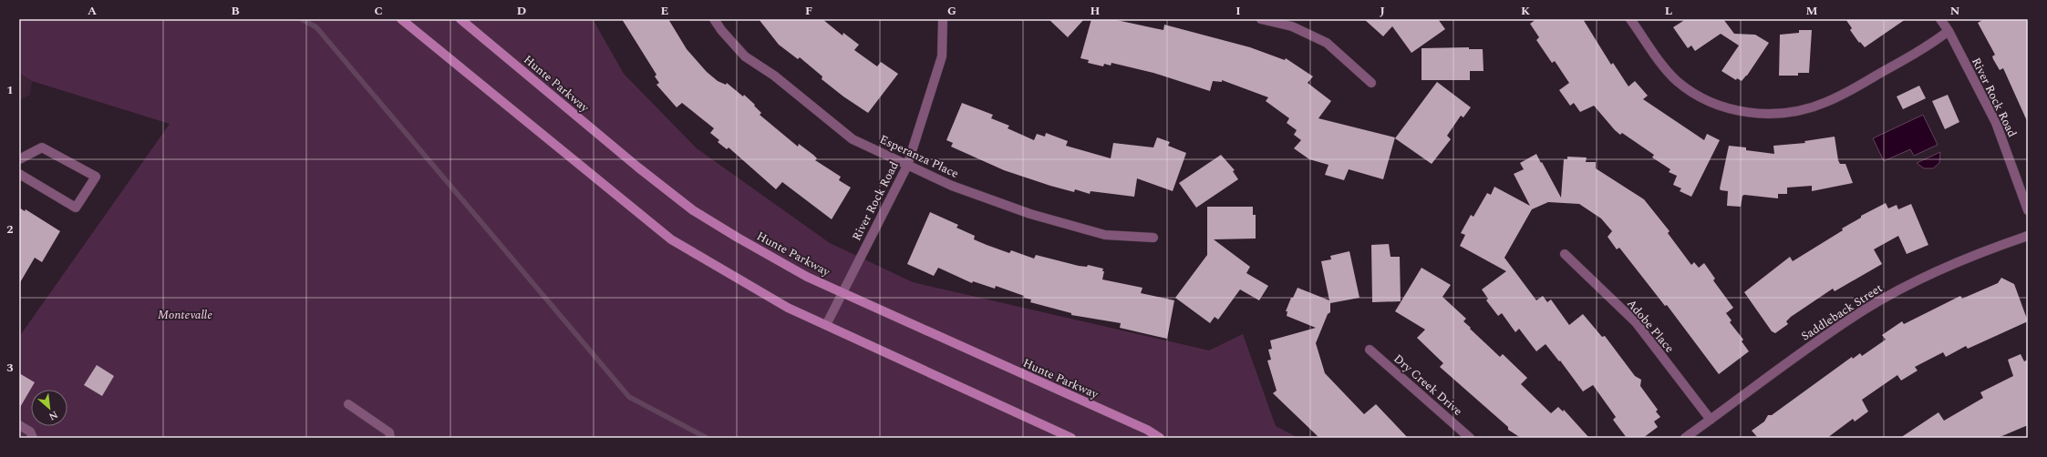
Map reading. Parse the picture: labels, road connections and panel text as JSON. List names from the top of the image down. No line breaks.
{"streets":{"main road":["Hunte Parkway"],"street":["River Rock Road","Esperanza Place","Saddleback Street","Adobe Place","Dry Creek Drive"]},"crossings":[["Hunte Parkway","River Rock Road"],["River Rock Road","Esperanza Place"],["Saddleback Street","Adobe Place"]],"parks":["Montevalle"],"north":"bottom right","grid":{"columns":["A","B","C","D","E","F","G","H","I","J","K","L","M","N"],"rows":["1","2","3"]}}
